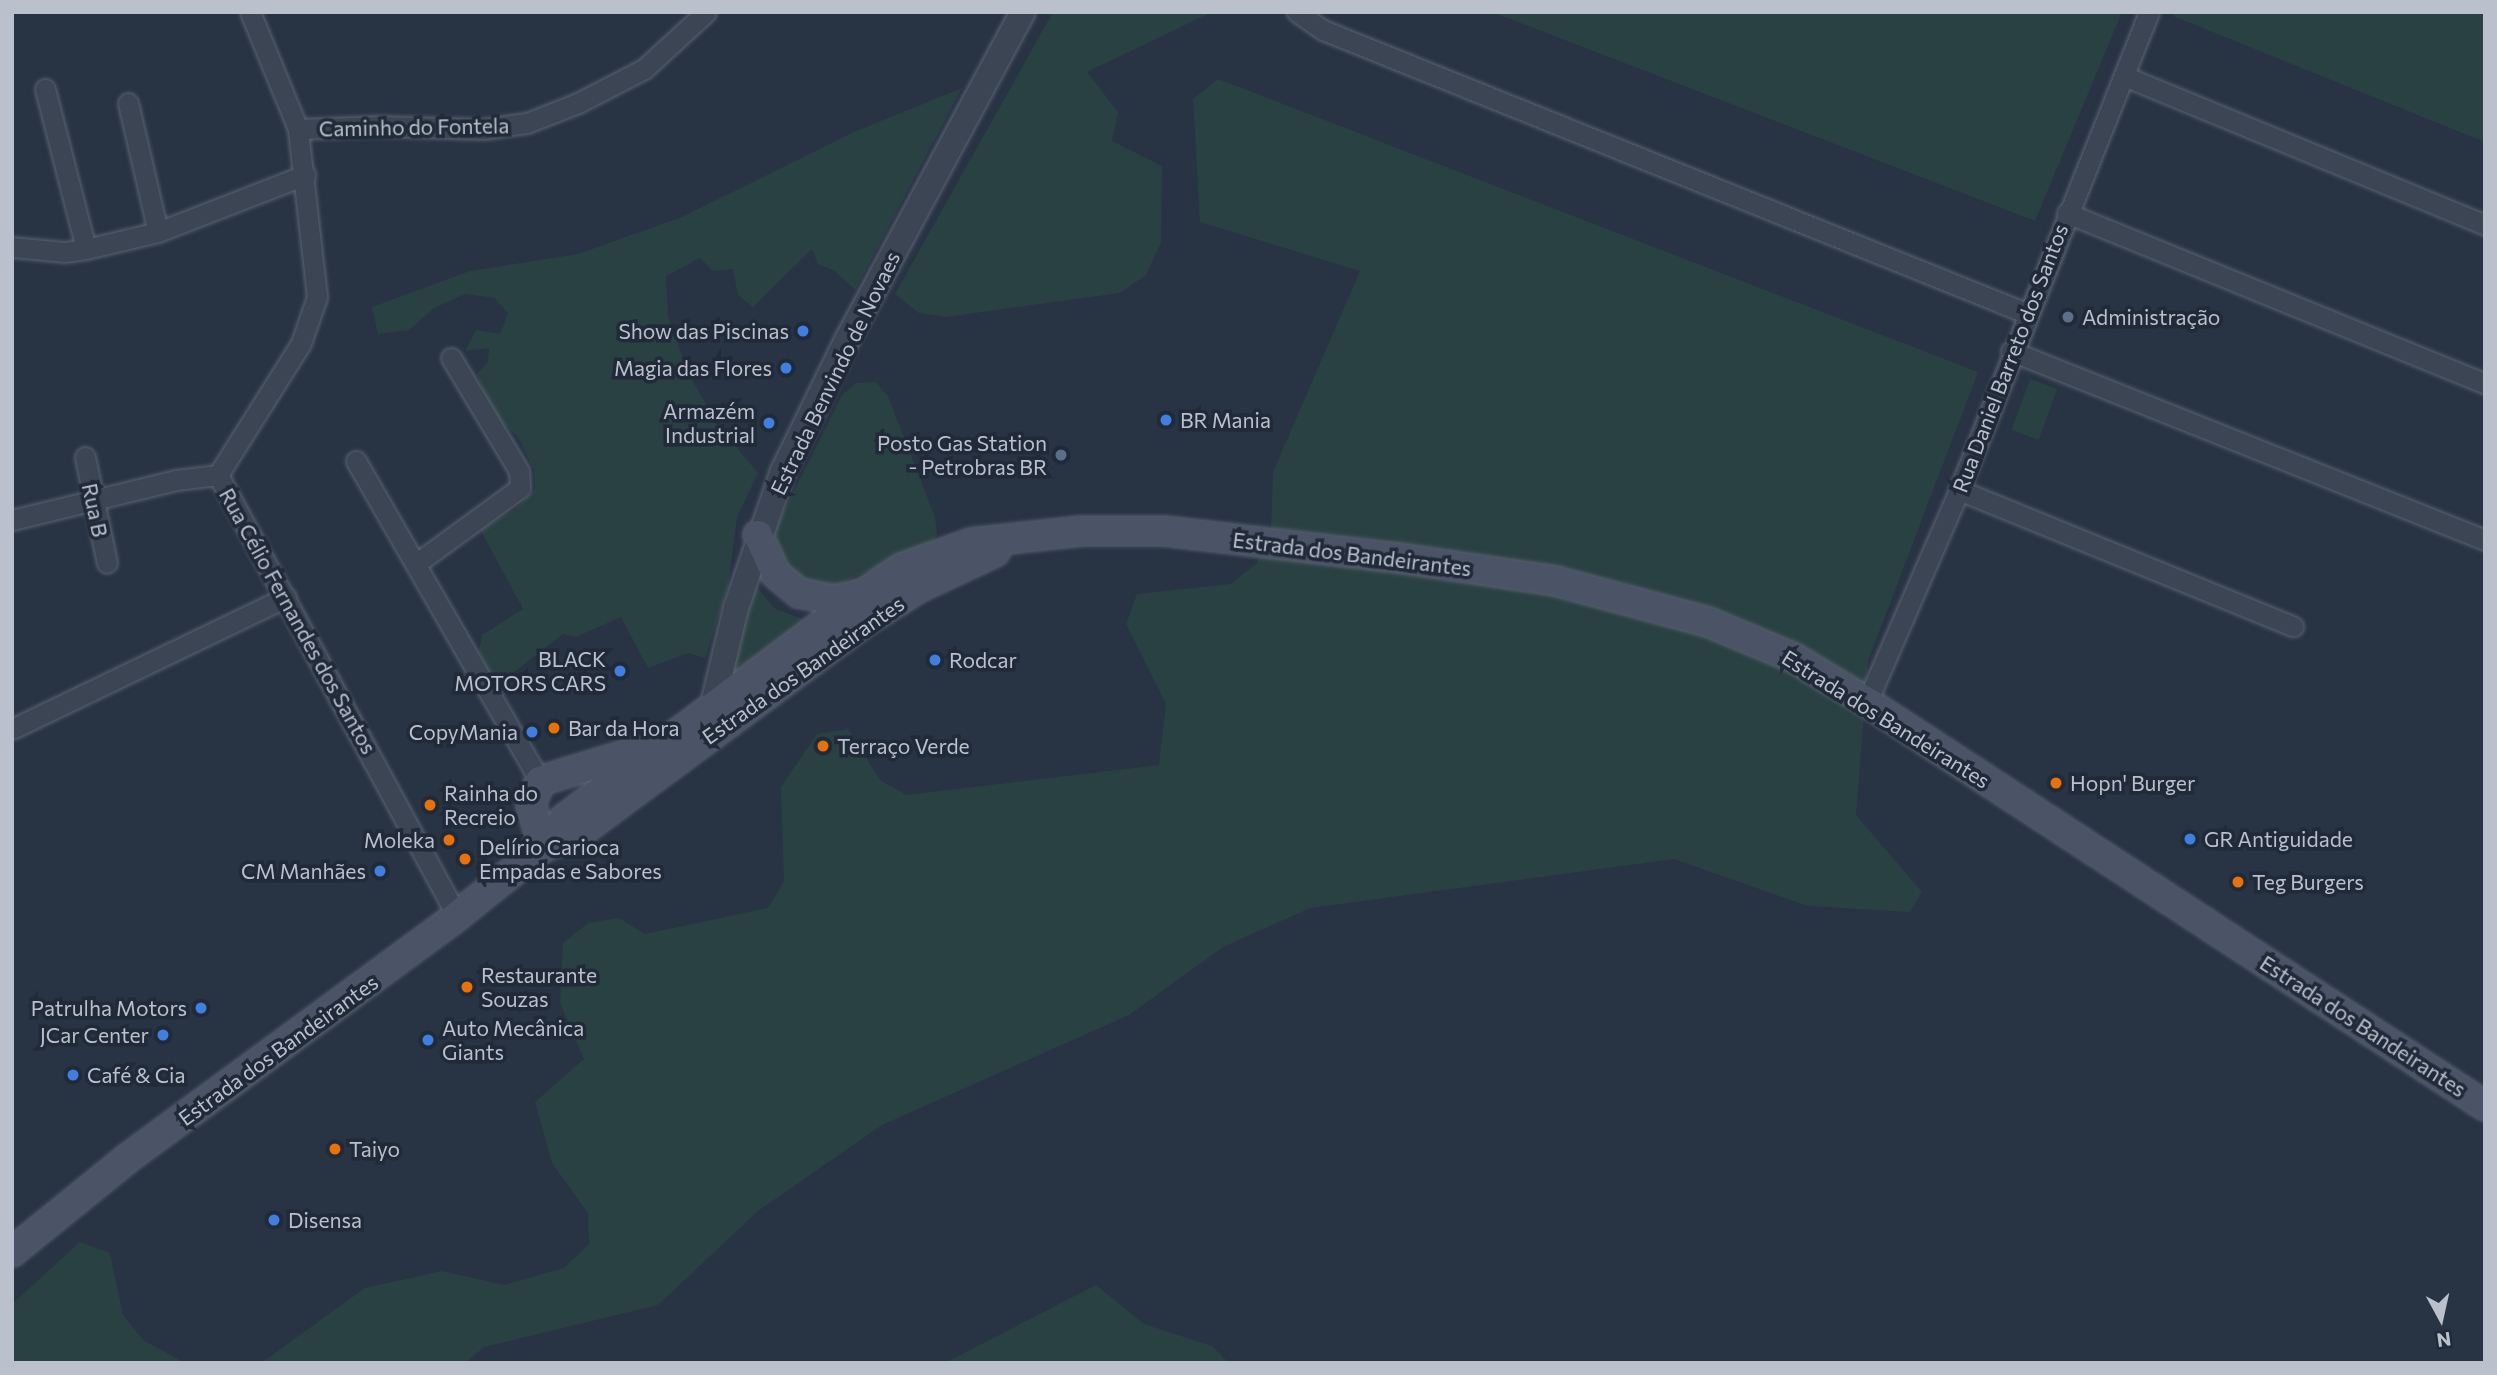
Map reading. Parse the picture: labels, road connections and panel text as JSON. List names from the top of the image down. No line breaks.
{"streets":{"main road":["Estrada dos Bandeirantes"],"street":["Caminho do Fontela","Rua Daniel Barreto dos Santos","Estrada Benvindo de Novaes","Rua B","Rua Célio Fernandes dos Santos"]},"crossings":[["Caminho do Fontela","Rua Célio Fernandes dos Santos"],["Rua Daniel Barreto dos Santos","Estrada dos Bandeirantes"],["Estrada Benvindo de Novaes","Estrada dos Bandeirantes"],["Rua B","Rua Célio Fernandes dos Santos"],["Estrada dos Bandeirantes","Rua Célio Fernandes dos Santos"]],"places":["Administração","Show das Piscinas","Magia das Flores","BR Mania","Armazém Industrial","Posto Gas Station - Petrobras BR","Rodcar","BLACK MOTORS CARS","Bar da Hora","CopyMania","Terraço Verde","Hopn' Burger","Rainha do Recreio","GR Antiguidade","Moleka","Delírio Carioca Empadas e Sabores","CM Manhães","Teg Burgers","Restaurante Souzas","Patrulha Motors","JCar Center","Auto Mecânica Giants","Café & Cia","Taiyo","Disensa"],"north":"bottom"}
